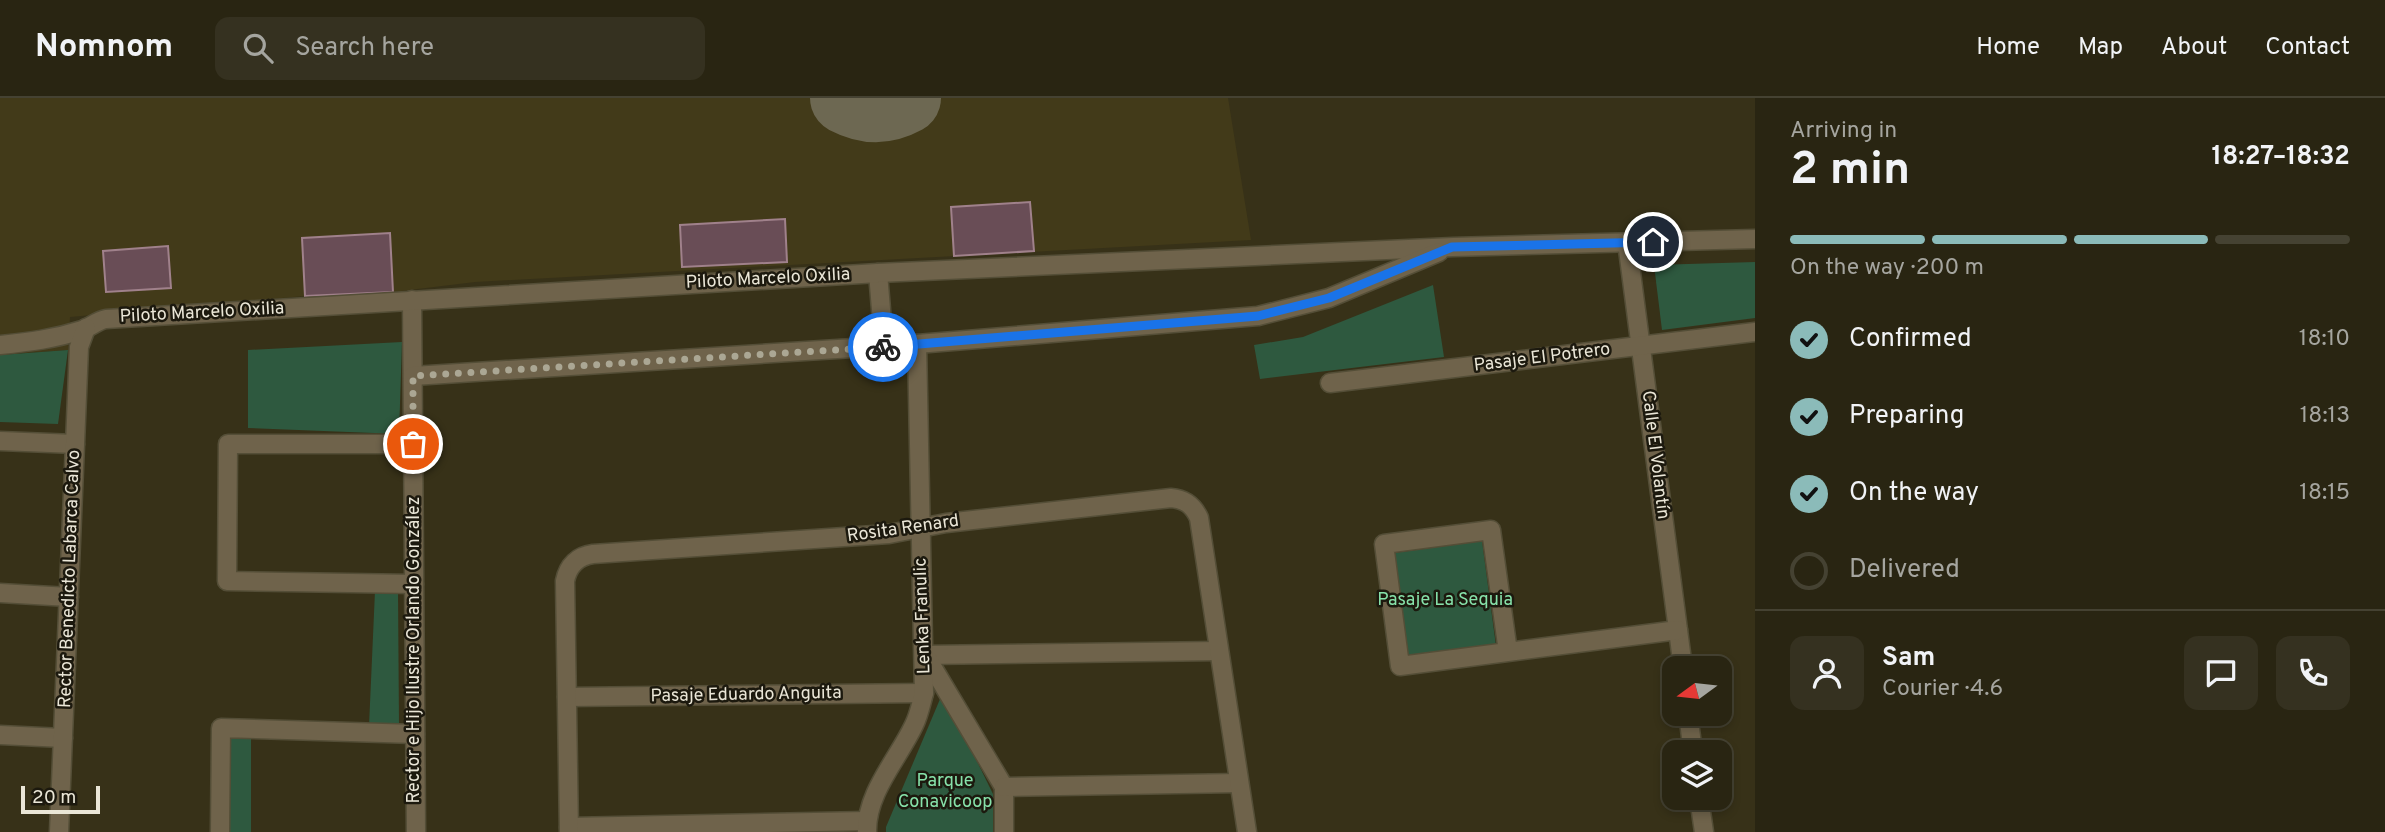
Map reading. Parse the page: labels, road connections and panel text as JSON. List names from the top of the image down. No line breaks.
{"streets":{"street":["Piloto Marcelo Oxilia","Pasaje El Potrero","Calle El Volantín","Rosita Renard","Rector Benedicto Labarca Calvo","Lenka Franulic","Rector e Hijo Ilustre Orlando González","Pasaje Eduardo Anguita"]},"crossings":[["Piloto Marcelo Oxilia","Calle El Volantín"],["Piloto Marcelo Oxilia","Rector Benedicto Labarca Calvo"],["Piloto Marcelo Oxilia","Lenka Franulic"],["Piloto Marcelo Oxilia","Rector e Hijo Ilustre Orlando González"],["Pasaje El Potrero","Calle El Volantín"],["Rosita Renard","Lenka Franulic"],["Rosita Renard","Pasaje Eduardo Anguita"],["Lenka Franulic","Pasaje Eduardo Anguita"]],"parks":["Pasaje La Sequia","Parque Conavicoop"],"scale_bar":"20 m","north":"left","page":{"header":"Nomnom","search":"Search here","nav":["Home","Map","About","Contact"],"heading":["2 min","Arriving in","18:27–18:32"],"panel":["Sam","Courier · 4.6"],"bar":"On the way · 200 m","list":[["Confirmed","18:10"],["Preparing","18:13"],["On the way","18:15"],"Delivered"],"scale":"20 m"}}
